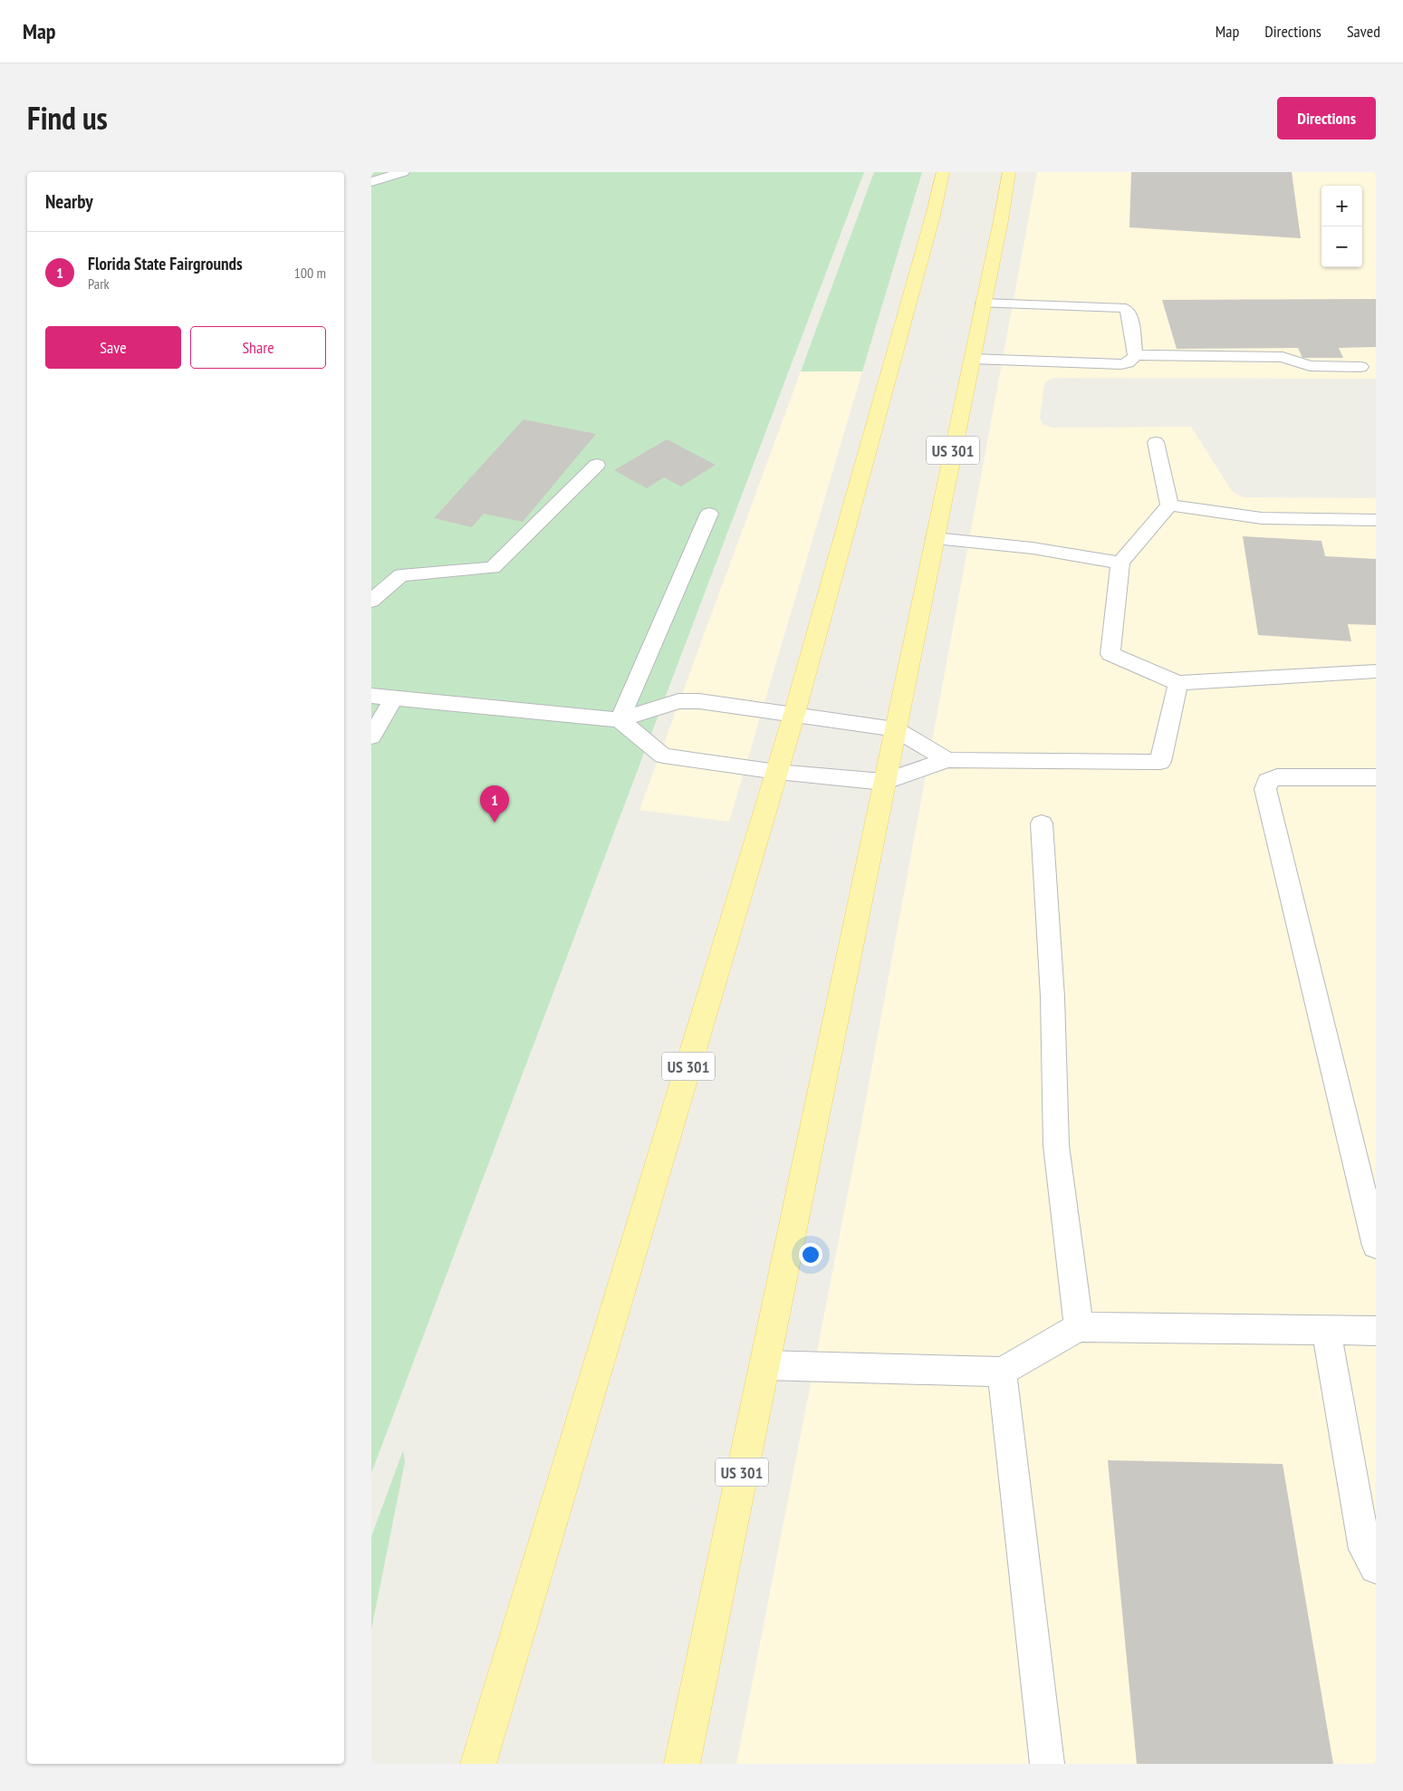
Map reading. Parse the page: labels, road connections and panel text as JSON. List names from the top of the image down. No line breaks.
{"streets":{"main road":["US 301"]},"page":{"header":"Map","nav":["Map","Directions","Saved"],"title":"Find us","buttons":["Directions",["Save","Share"]],"heading":"Nearby","map_buttons":["+","−"],"list":[{"mark":"1","name":"Florida State Fairgrounds","note":"Park","value":"100 m"}],"pins":"1"}}
